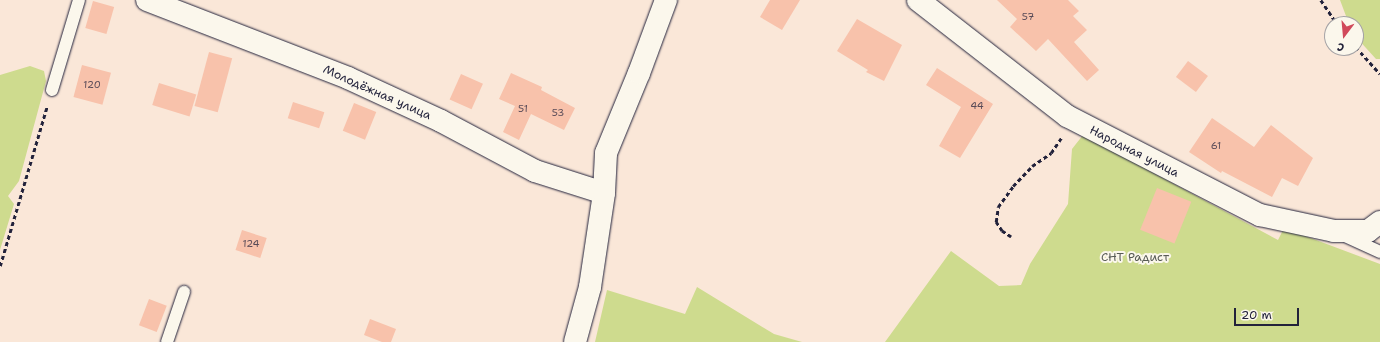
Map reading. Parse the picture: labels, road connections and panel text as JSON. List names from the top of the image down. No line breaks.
{"streets":{"street":["Молодёжная улица","Народная улица"]},"parks":["СНТ Радист"],"house_numbers":["57","120","44","51","53","61","124"],"scale_bar":"20 m","north":"bottom"}
